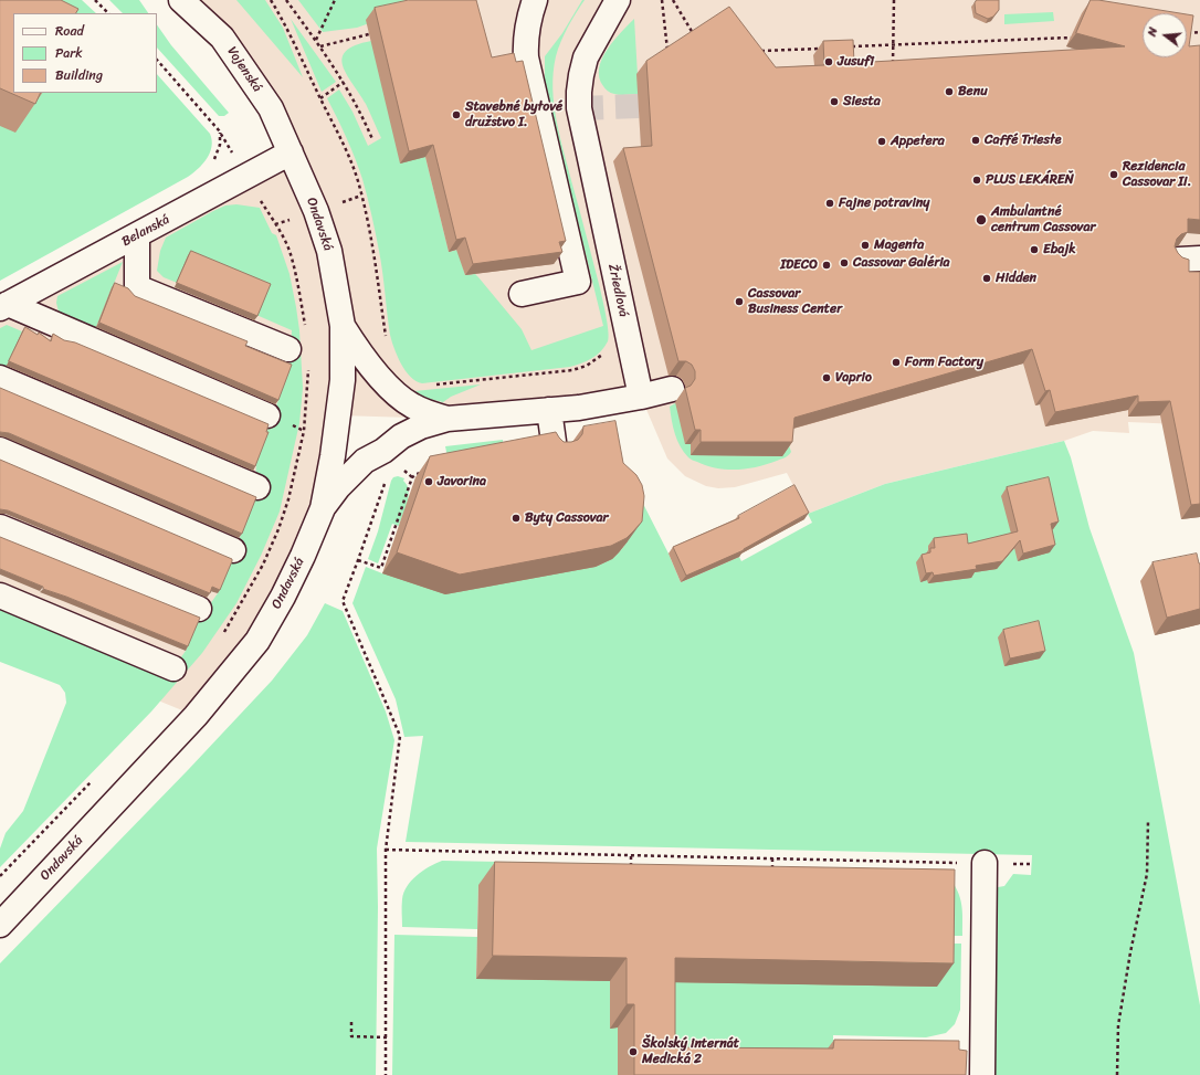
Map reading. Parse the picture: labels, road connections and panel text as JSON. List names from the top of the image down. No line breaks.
{"streets":{"street":["Vojenská","Ondavská","Belanská","Žriedlová"]},"crossings":[["Vojenská","Ondavská"],["Vojenská","Belanská"],["Ondavská","Belanská"]],"places":["Jusufi","Benu","Siesta","Stavebné bytové družstvo I.","Caffé Trieste","Appetera","Rezidencia Cassovar II.","PLUS LEKÁREŇ","Fajne potraviny","Ambulantné centrum Cassovar","Magenta","Ebajk","Cassovar Galéria","IDECO","Hidden","Cassovar Business Center","Form Factory","Vaprio","Javorina","Byty Cassovar","Školský internát Medická 2"],"legend":["Road","Park","Building"],"north":"left"}
